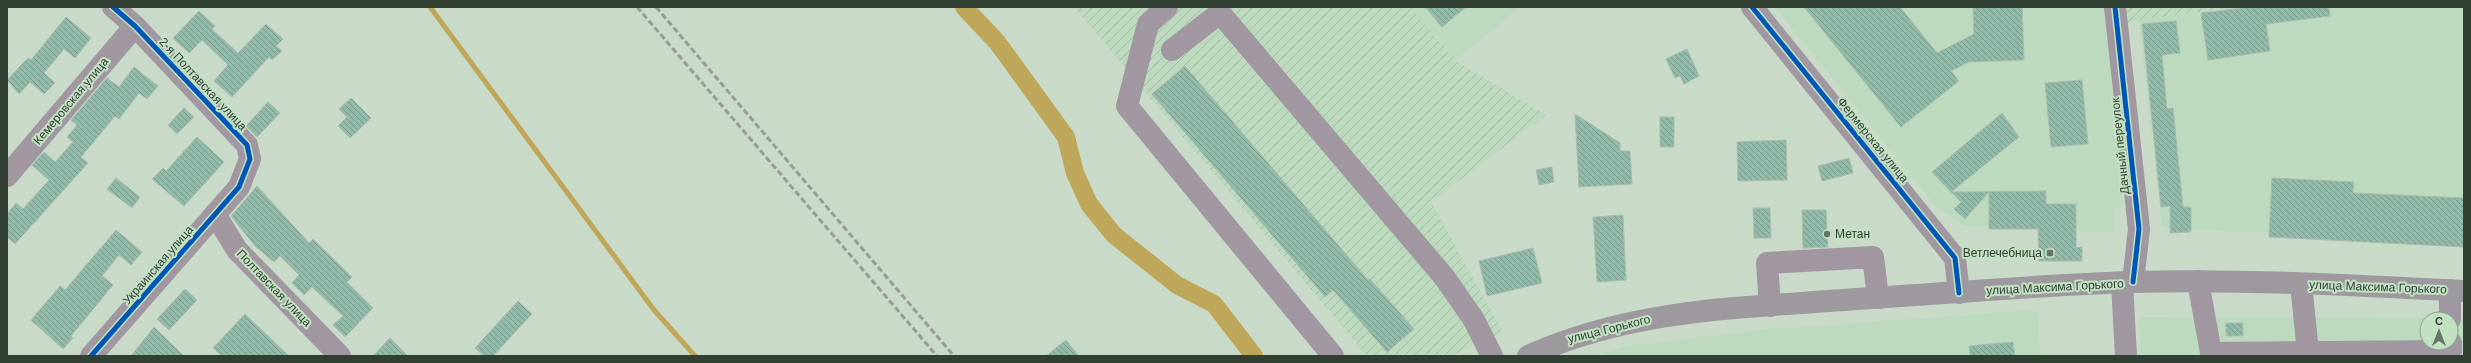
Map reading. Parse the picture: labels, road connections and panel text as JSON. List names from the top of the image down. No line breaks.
{"streets":{"main road":["улица Максима Горького","улица Горького"],"street":["2-я Полтавская улица","Кемеровская улица","Фермерская улица","Дачный переулок","Украинская улица","Полтавская улица"]},"crossings":[["2-я Полтавская улица","Кемеровская улица"],["2-я Полтавская улица","Украинская улица"],["Фермерская улица","улица Максима Горького"],["Дачный переулок","улица Максима Горького"],["Украинская улица","Полтавская улица"],["улица Максима Горького","улица Горького"]],"places":{"other":["Метан"],"transit":["Ветлечебница"]},"north":"top"}
